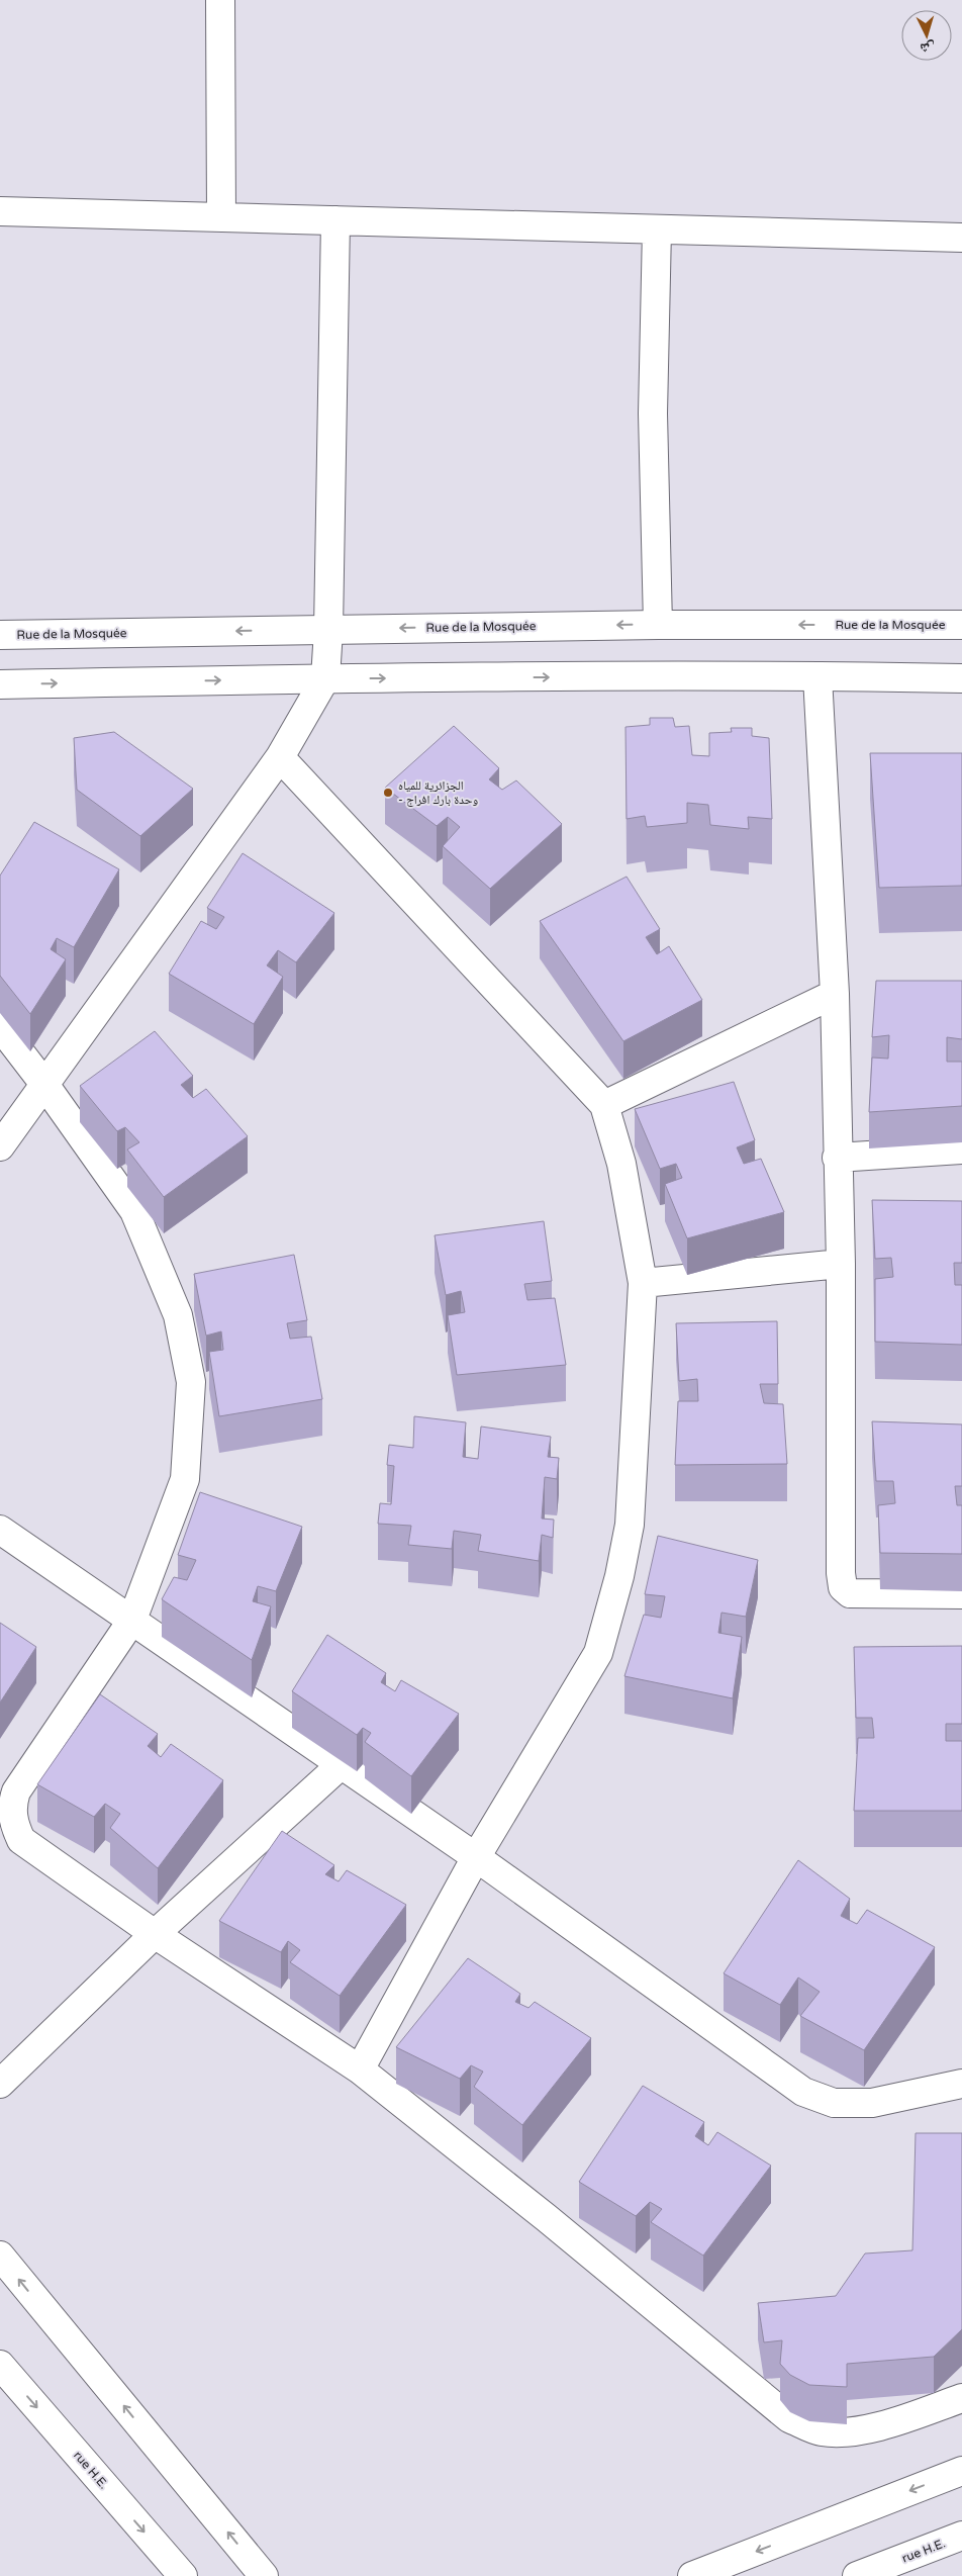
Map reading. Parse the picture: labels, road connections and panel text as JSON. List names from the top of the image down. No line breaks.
{"streets":{"street":["Rue de la Mosquée","rue H.E."]},"places":["الجزائرية للمياه - وحدة بارك افراج"],"north":"bottom"}
